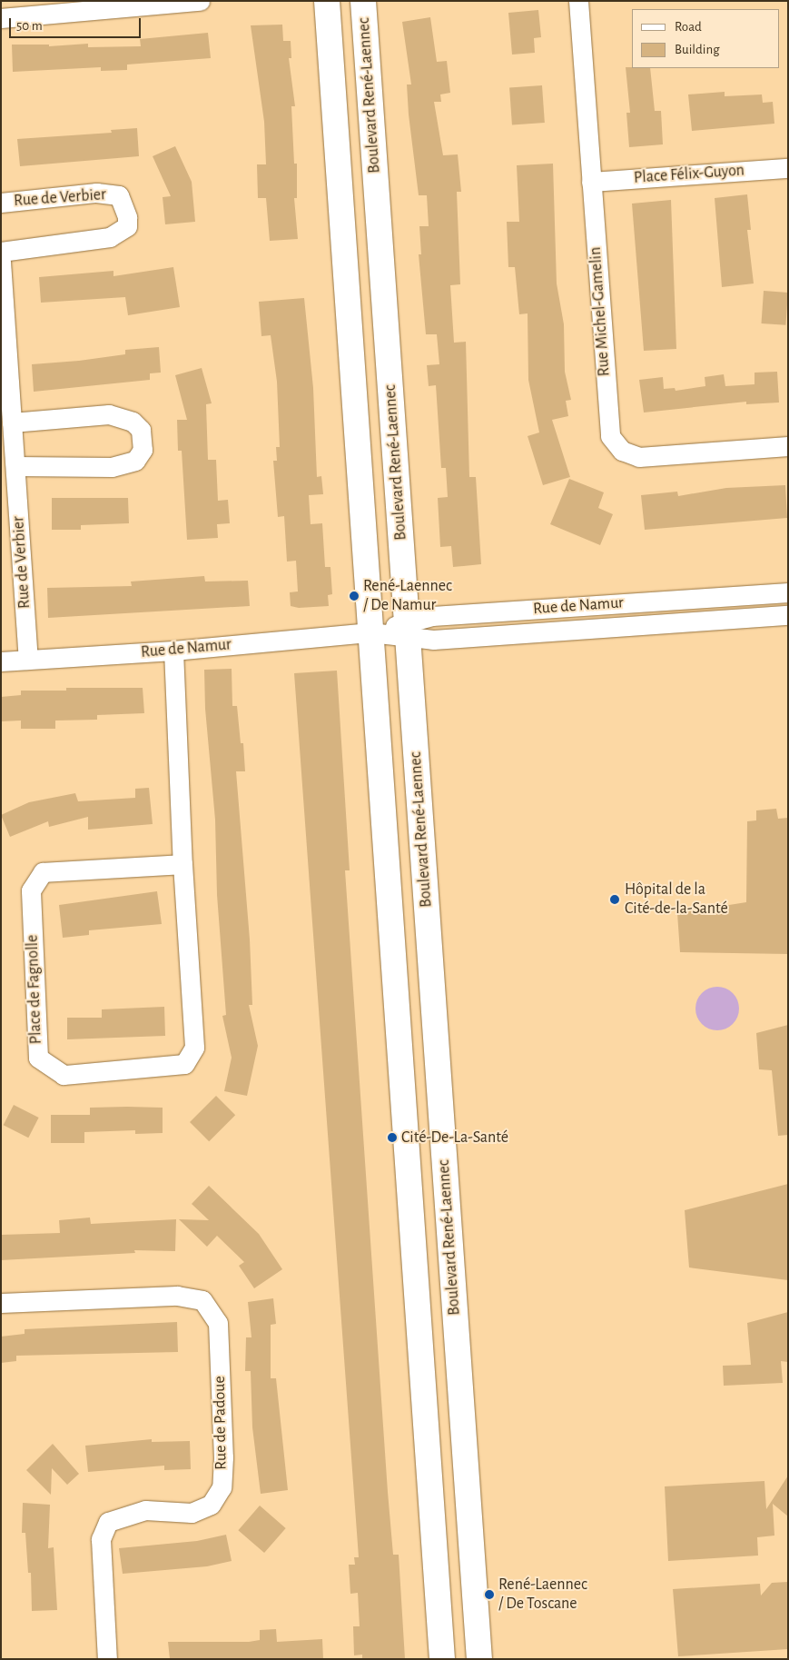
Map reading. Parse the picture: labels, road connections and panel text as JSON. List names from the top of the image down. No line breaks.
{"streets":{"street":["Boulevard René-Laennec","Place Félix-Guyon","Rue de Verbier","Rue Michel-Gamelin","Rue de Namur","Place de Fagnolle","Rue de Padoue"]},"crossings":[["Boulevard René-Laennec","Rue de Namur"],["Place Félix-Guyon","Rue Michel-Gamelin"],["Rue de Verbier","Rue de Namur"],["Rue de Namur","Place de Fagnolle"]],"places":["René-Laennec / De Namur","Hôpital de la Cité-de-la-Santé","Cité-De-La-Santé","René-Laennec / De Toscane"],"legend":["Road","Building"],"scale_bar":"50 m"}
